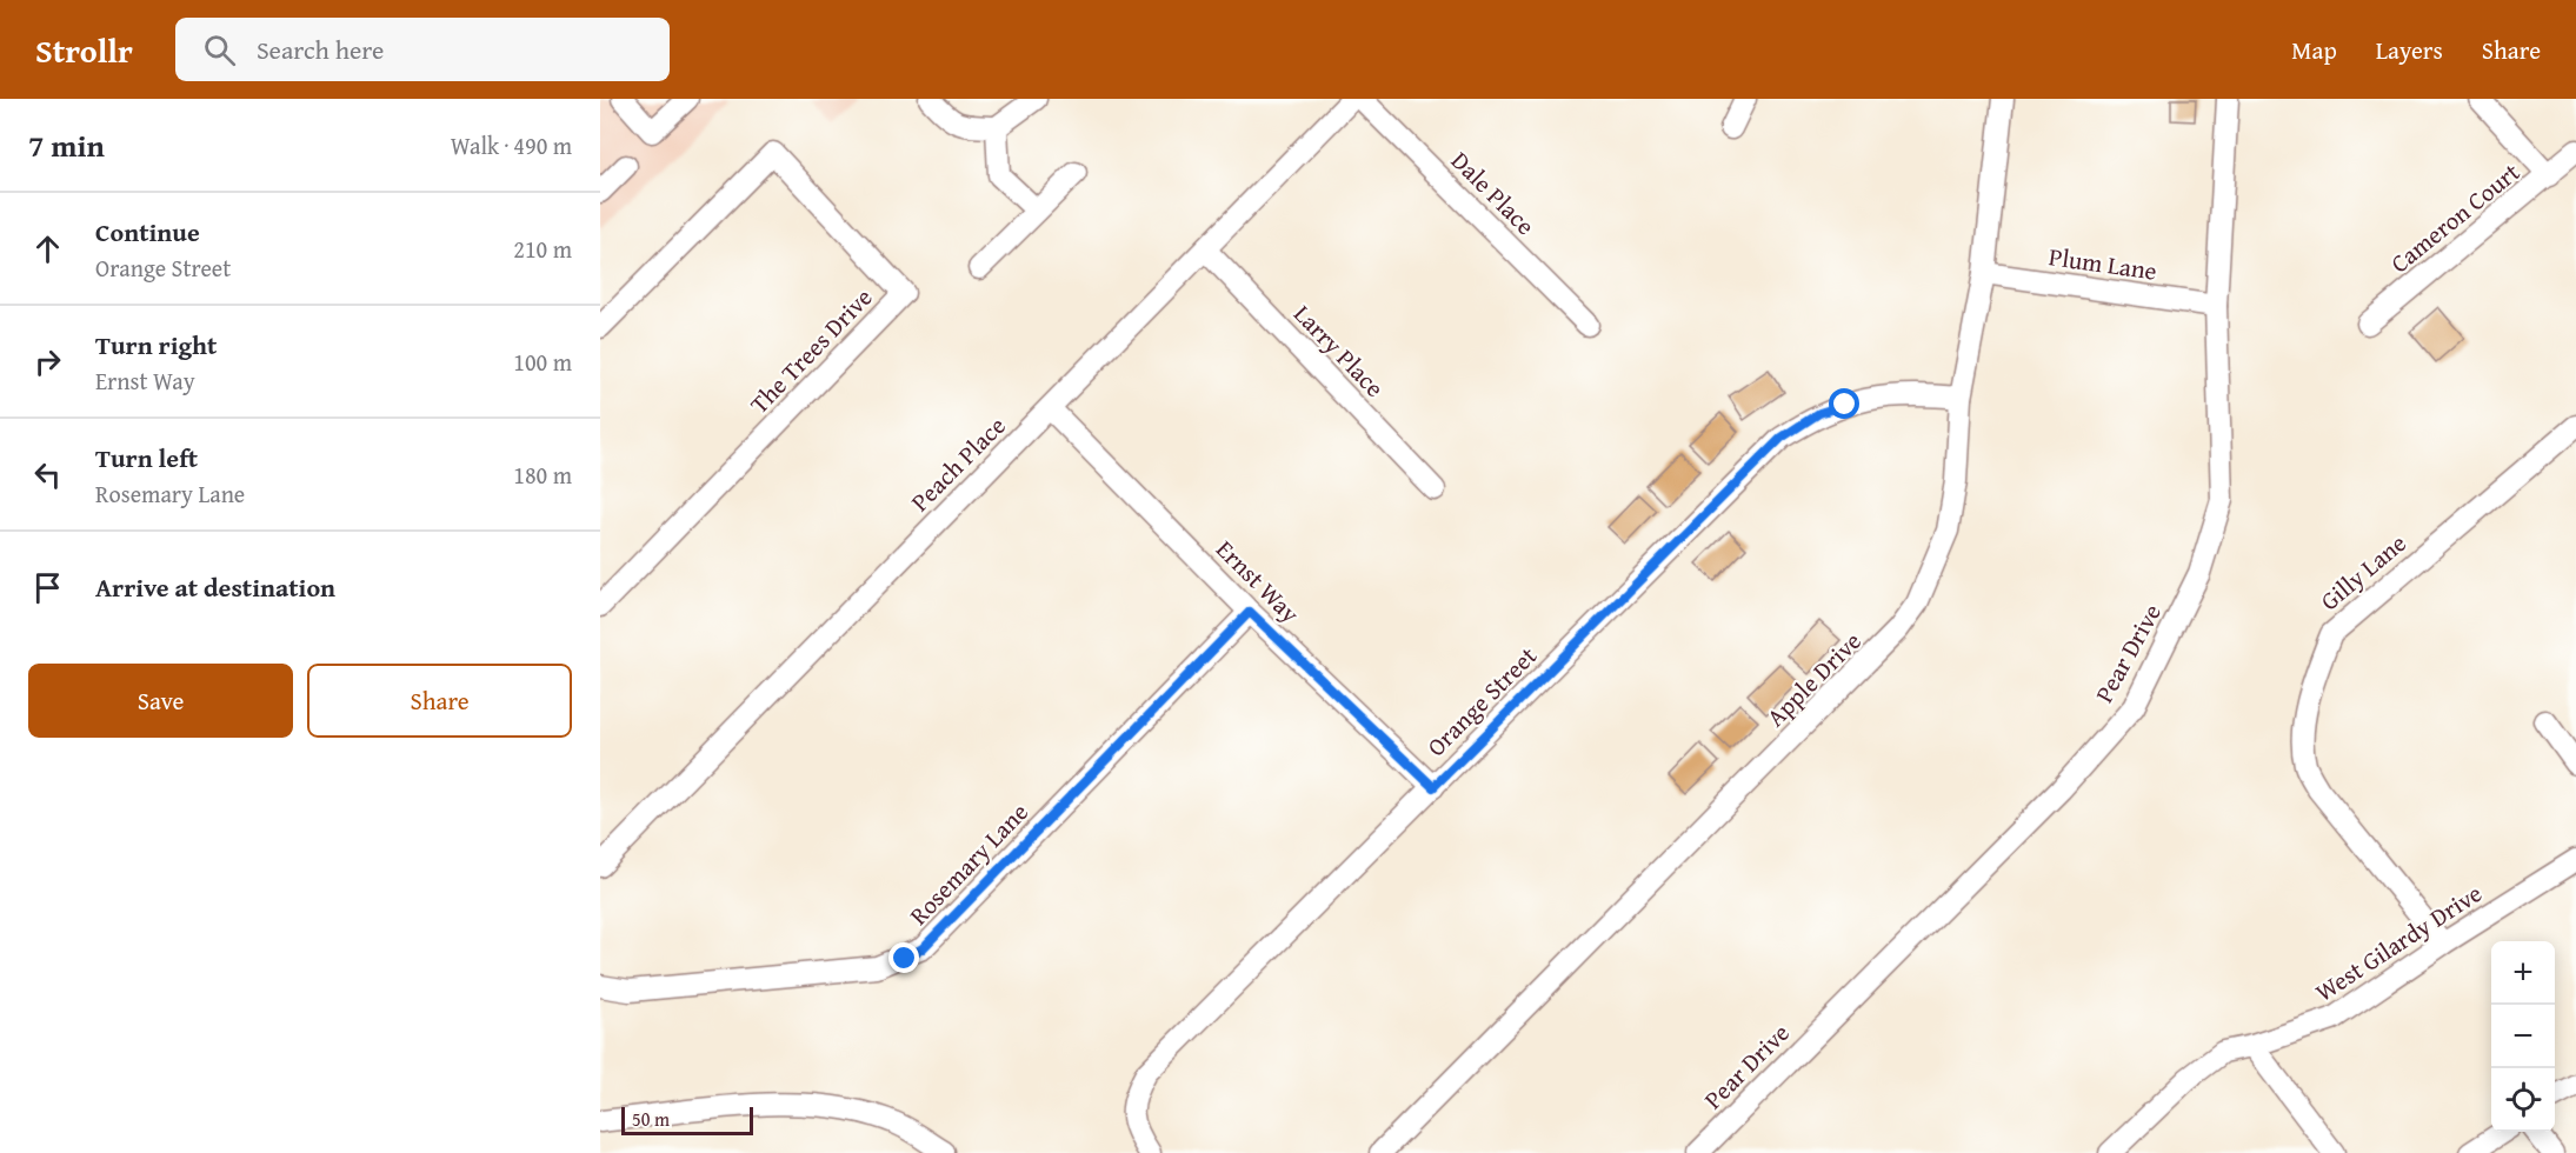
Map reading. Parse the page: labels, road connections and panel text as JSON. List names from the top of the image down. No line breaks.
{"streets":{"street":["Dale Place","Cameron Court","Plum Lane","The Trees Drive","Larry Place","Peach Place","Gilly Lane","Ernst Way","Pear Drive","Apple Drive","Orange Street","Rosemary Lane","West Gilardy Drive"]},"crossings":[["Plum Lane","Pear Drive"],["Plum Lane","Apple Drive"],["Larry Place","Peach Place"],["Peach Place","Ernst Way"],["Gilly Lane","West Gilardy Drive"],["Ernst Way","Orange Street"],["Ernst Way","Rosemary Lane"],["Apple Drive","Orange Street"]],"scale_bar":"50 m","page":{"header":"Strollr","search":"Search here","nav":["Map","Layers","Share"],"heading":["7 min","Walk · 490 m"],"list":[["Continue","Orange Street","210 m"],["Turn right","Ernst Way","100 m"],["Turn left","Rosemary Lane","180 m"],"Arrive at destination"],"buttons":["Save","Share"],"map_buttons":["+","−"],"scale":"50 m"}}
